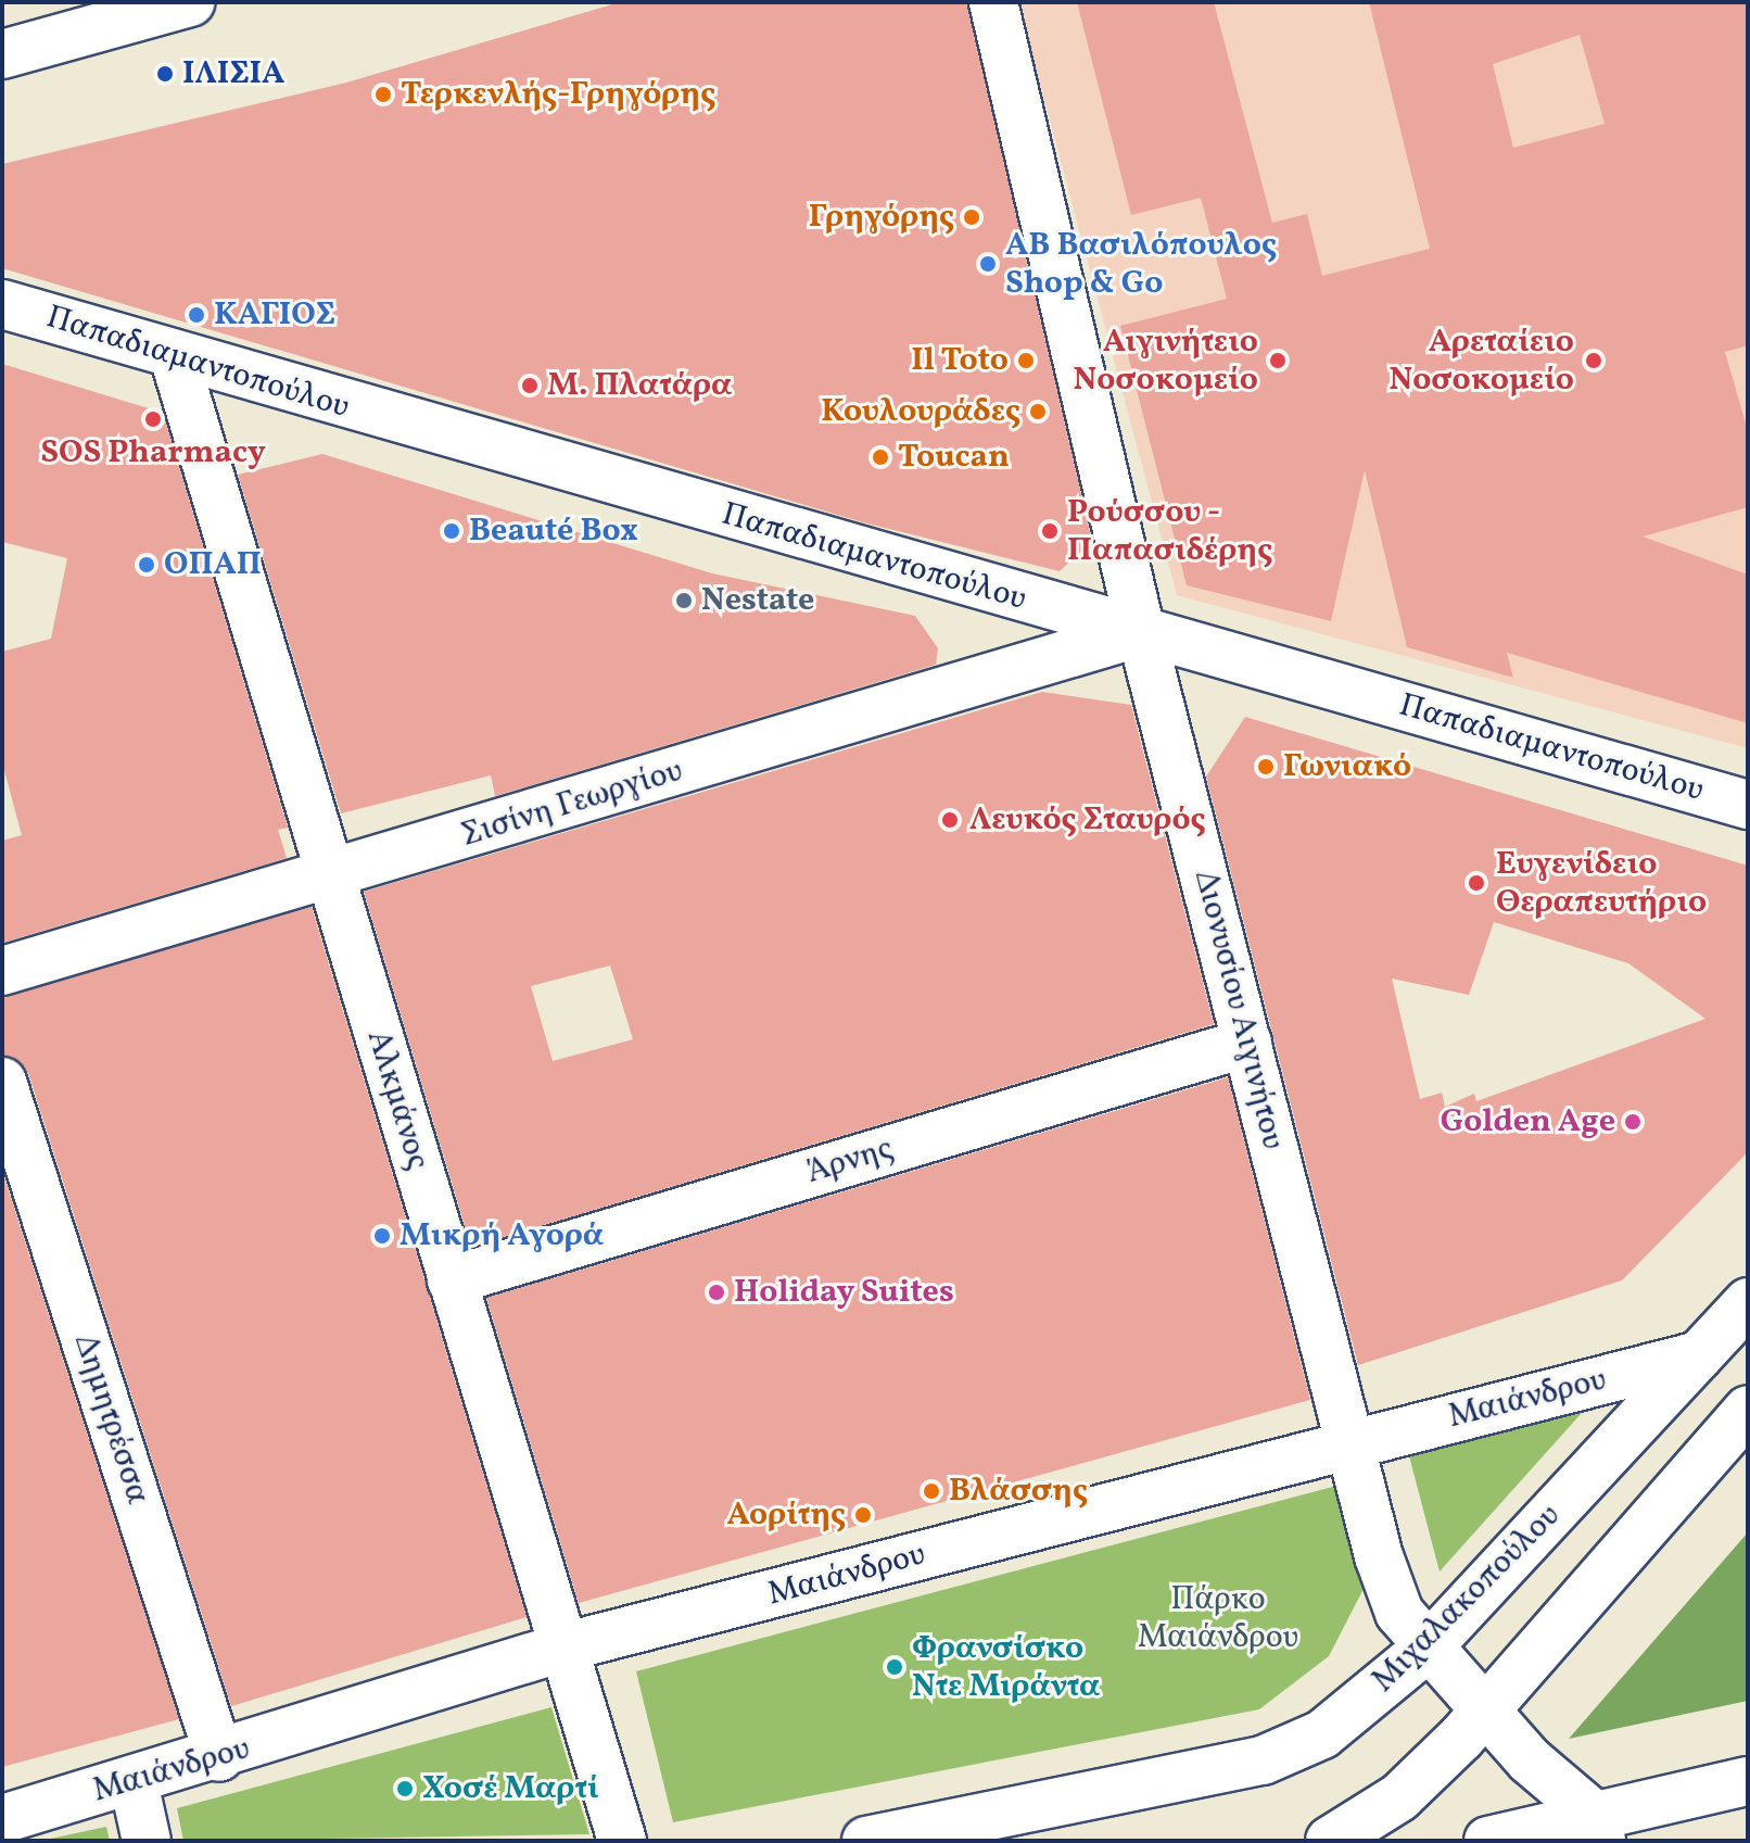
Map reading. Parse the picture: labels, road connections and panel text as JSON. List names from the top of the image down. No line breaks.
{"streets":{"street":["Παπαδιαμαντοπούλου","Σισίνη Γεωργίου","Διονυσίου Αιγινήτου","Αλκμάνος","Άρνης","Μαιάνδρου","Δημητρέσσα","Μιχαλακοπούλου"]},"crossings":[["Παπαδιαμαντοπούλου","Σισίνη Γεωργίου"],["Παπαδιαμαντοπούλου","Διονυσίου Αιγινήτου"],["Παπαδιαμαντοπούλου","Αλκμάνος"],["Σισίνη Γεωργίου","Διονυσίου Αιγινήτου"],["Σισίνη Γεωργίου","Αλκμάνος"],["Διονυσίου Αιγινήτου","Άρνης"],["Διονυσίου Αιγινήτου","Μαιάνδρου"],["Διονυσίου Αιγινήτου","Μιχαλακοπούλου"],["Αλκμάνος","Άρνης"],["Αλκμάνος","Μαιάνδρου"],["Μαιάνδρου","Δημητρέσσα"],["Μαιάνδρου","Μιχαλακοπούλου"]],"parks":["Πάρκο Μαιάνδρου"],"places":["ΙΛΙΣΙΑ","Τερκενλής-Γρηγόρης","Γρηγόρης","ΑΒ Βασιλόπουλος Shop & Go","ΚΑΓΙΟΣ","Il Toto","Αιγινήτειο Νοσοκομείο","Αρεταίειο Νοσοκομείο","Μ. Πλατάρα","Κουλουράδες","SOS Pharmacy","Toucan","Beauté Box","Ρούσσου - Παπασιδέρης","ΟΠΑΠ","Nestate","Γωνιακό","Λευκός Σταυρός","Ευγενίδειο Θεραπευτήριο","Golden Age","Μικρή Αγορά","Holiday Suites","Βλάσσης","Αορίτης","Φρανσίσκο Ντε Μιράντα","Χοσέ Μαρτί"]}
